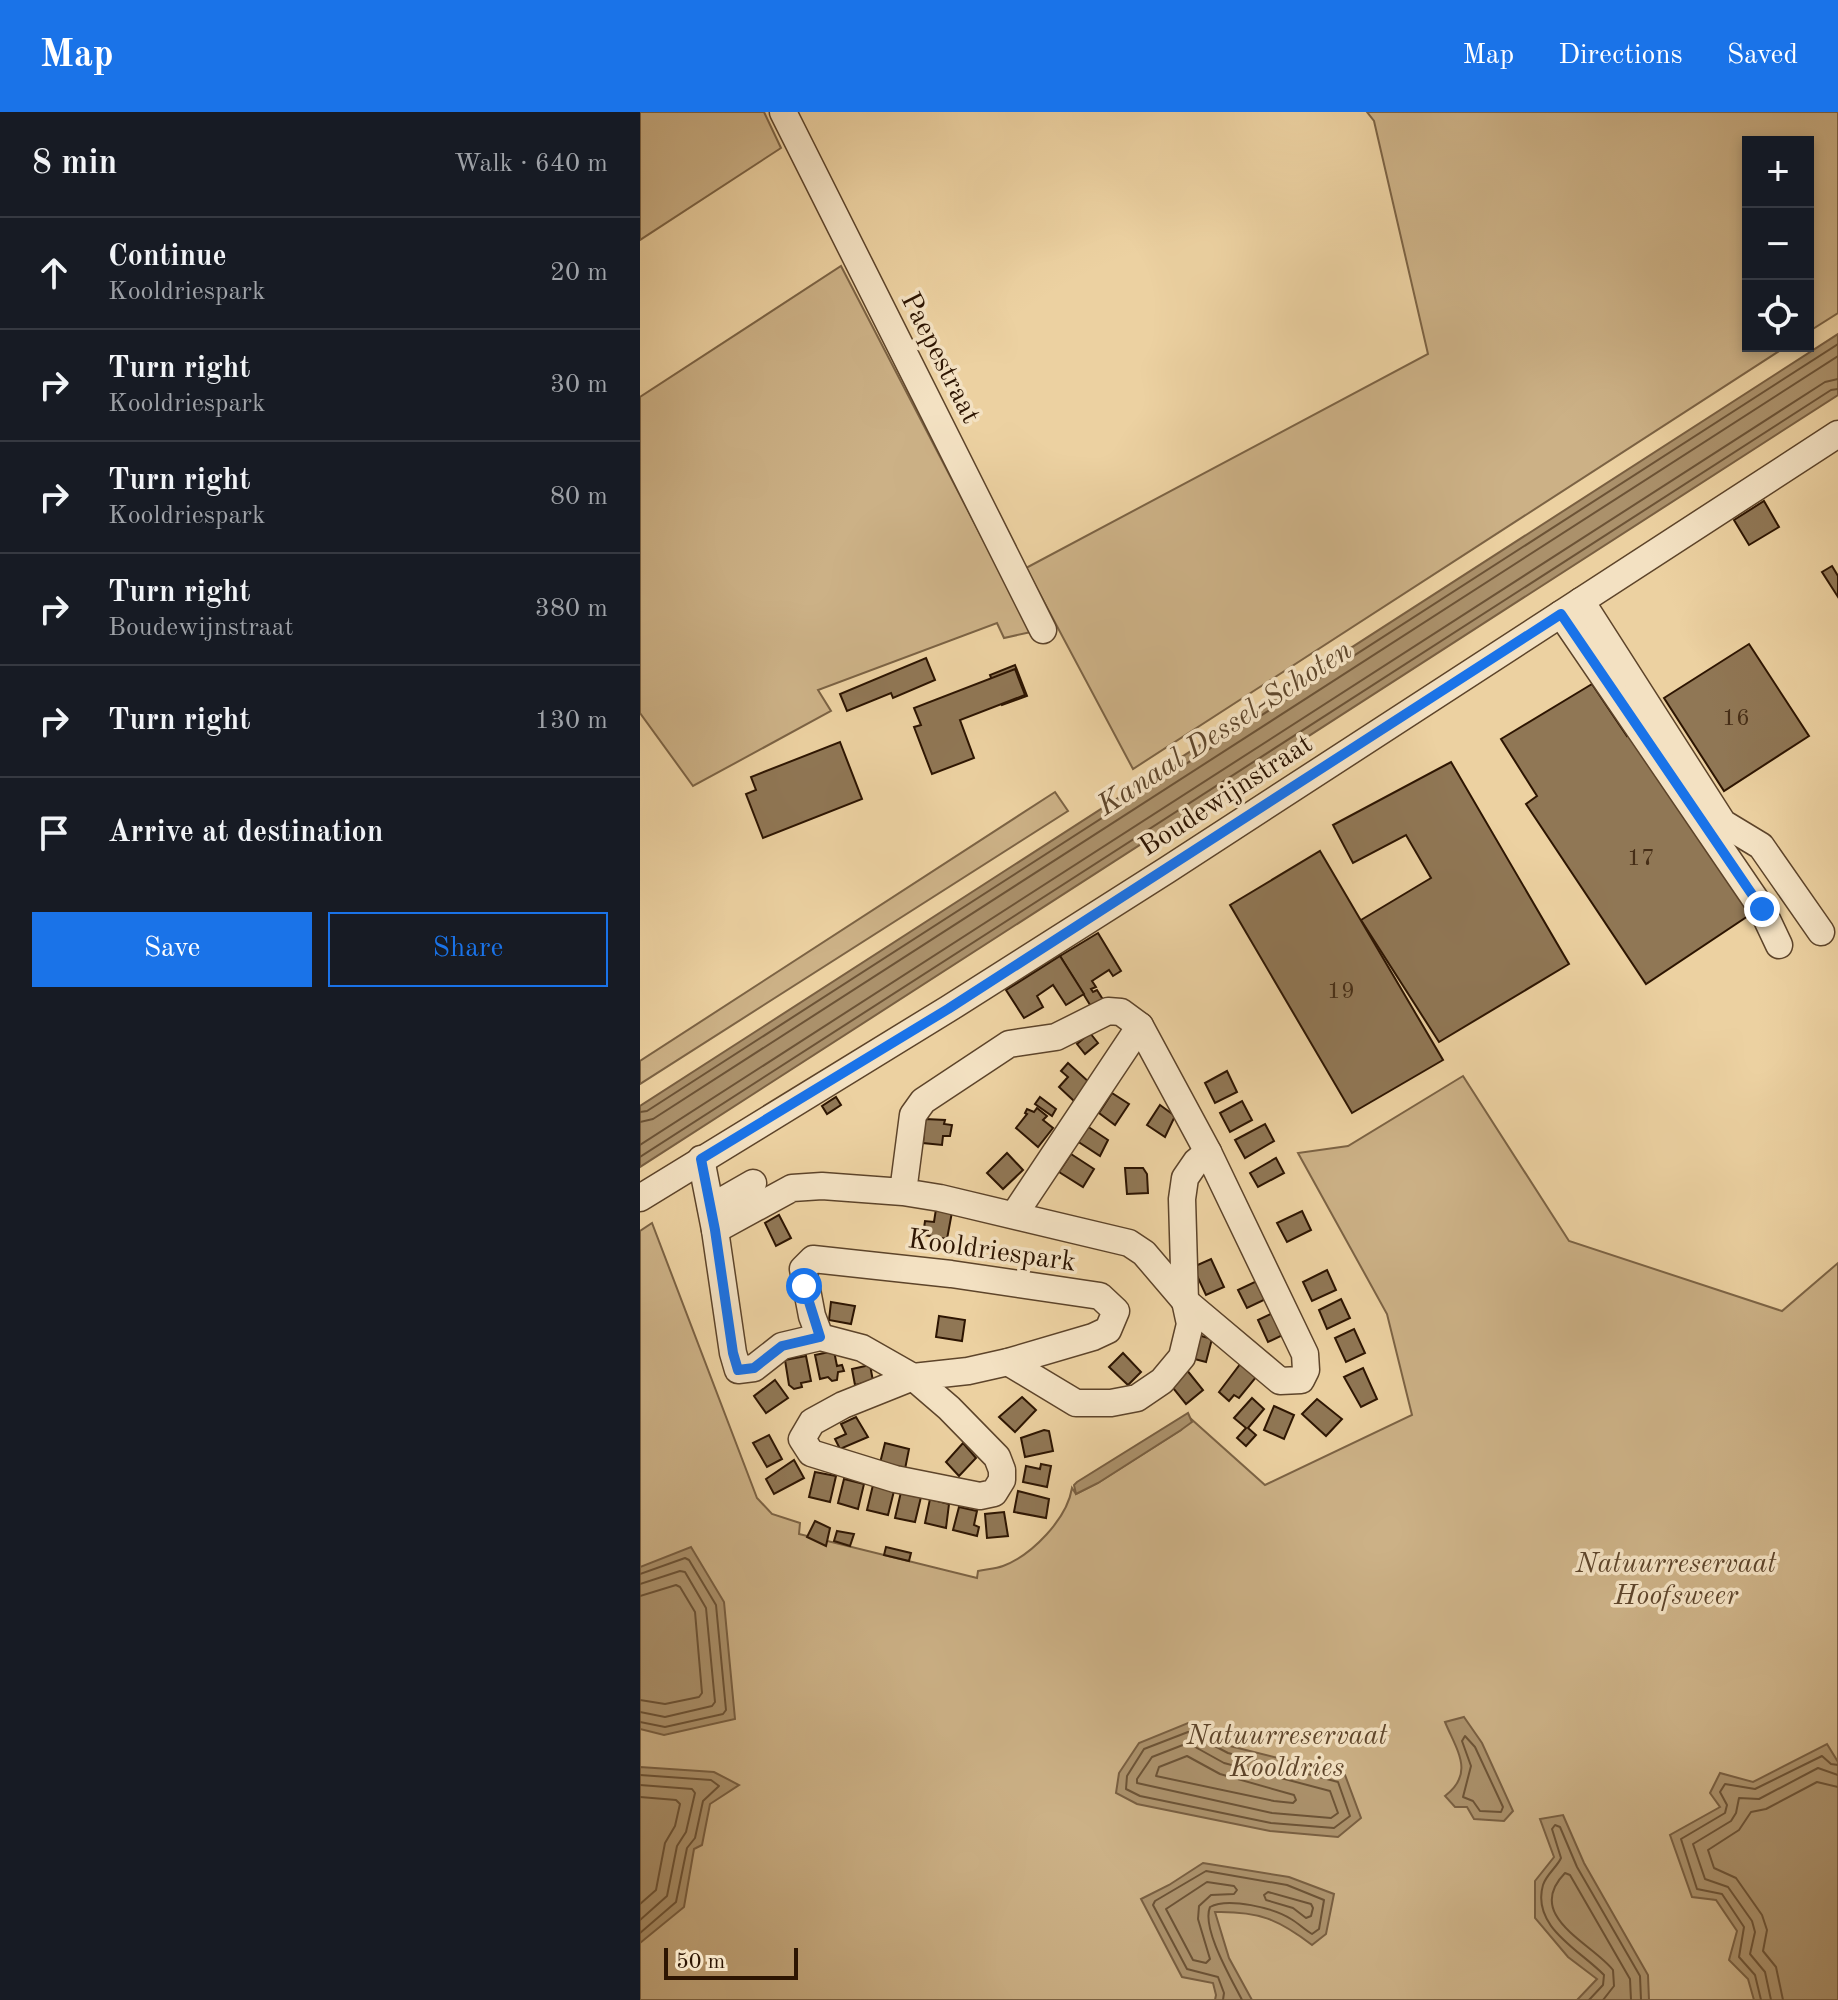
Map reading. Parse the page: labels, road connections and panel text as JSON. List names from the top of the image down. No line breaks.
{"streets":{"street":["Paepestraat","Boudewijnstraat","Kooldriespark"]},"crossings":[["Boudewijnstraat","Kooldriespark"]],"water":["Kanaal Dessel-Schoten"],"parks":["Natuurreservaat Hoofsweer","Natuurreservaat Kooldries"],"house_numbers":["16","17","19"],"scale_bar":"50 m","page":{"header":"Map","nav":["Map","Directions","Saved"],"heading":["8 min","Walk · 640 m"],"map_buttons":["+","−"],"list":[["Continue","Kooldriespark","20 m"],["Turn right","Kooldriespark","30 m"],["Turn right","Kooldriespark","80 m"],["Turn right","Boudewijnstraat","380 m"],["Turn right","130 m"],"Arrive at destination"],"buttons":["Save","Share"],"scale":"50 m"}}
